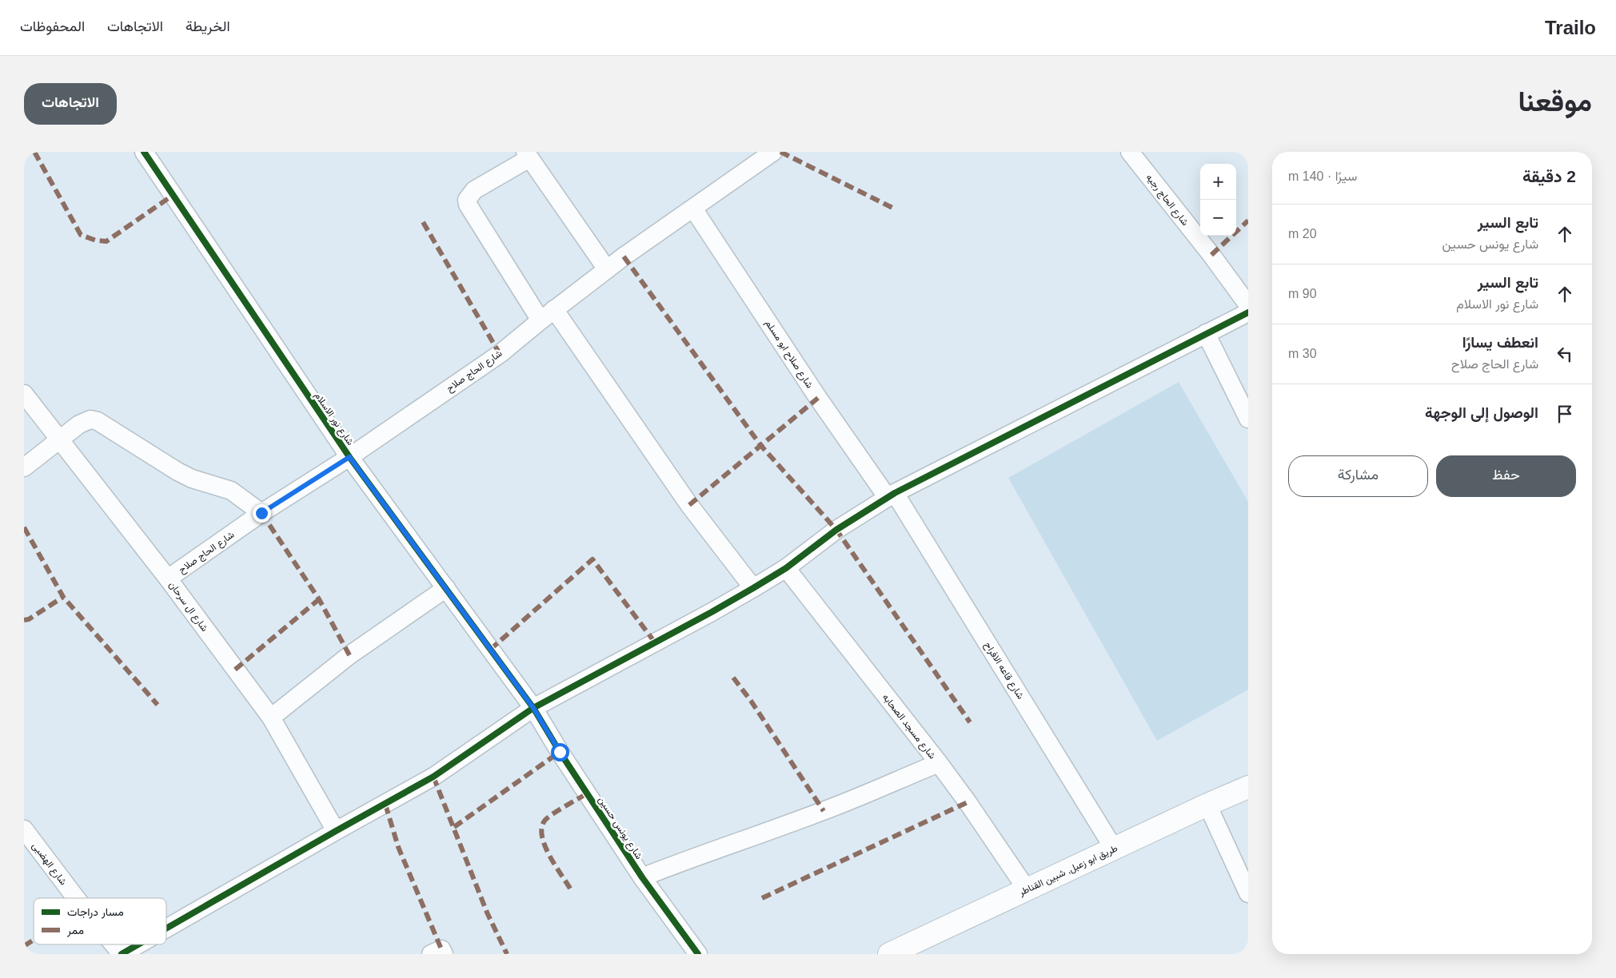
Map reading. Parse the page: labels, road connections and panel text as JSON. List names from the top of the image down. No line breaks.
{"streets":{"street":["شارع الحاج رجيه","شارع صلاح ابو مسلم","شارع الحاج صلاح","شارع نور الاسلام","شارع ال سرحان","شارع قاعه الافراح","شارع مسجد الصحابه","شارع يونس حسين","شارع الهضبى","طريق ابو زعبل, شبين القناطر"]},"crossings":[["شارع صلاح ابو مسلم","شارع الحاج صلاح"],["شارع صلاح ابو مسلم","شارع قاعه الافراح"],["شارع الحاج صلاح","شارع نور الاسلام"],["شارع الحاج صلاح","شارع ال سرحان"],["شارع نور الاسلام","شارع يونس حسين"],["شارع قاعه الافراح","طريق ابو زعبل, شبين القناطر"],["شارع مسجد الصحابه","طريق ابو زعبل, شبين القناطر"]],"legend":["مسار دراجات","ممر"],"page":{"header":"Trailo","nav":["الخريطة","الاتجاهات","المحفوظات"],"title":"موقعنا","buttons":["الاتجاهات",["حفظ","مشاركة"]],"heading":["2 دقيقة","سيرًا · 140 m"],"map_buttons":["+","−"],"list":[["تابع السير","شارع يونس حسين","20 m"],["تابع السير","شارع نور الاسلام","90 m"],["انعطف يسارًا","شارع الحاج صلاح","30 m"],"الوصول إلى الوجهة"]}}
